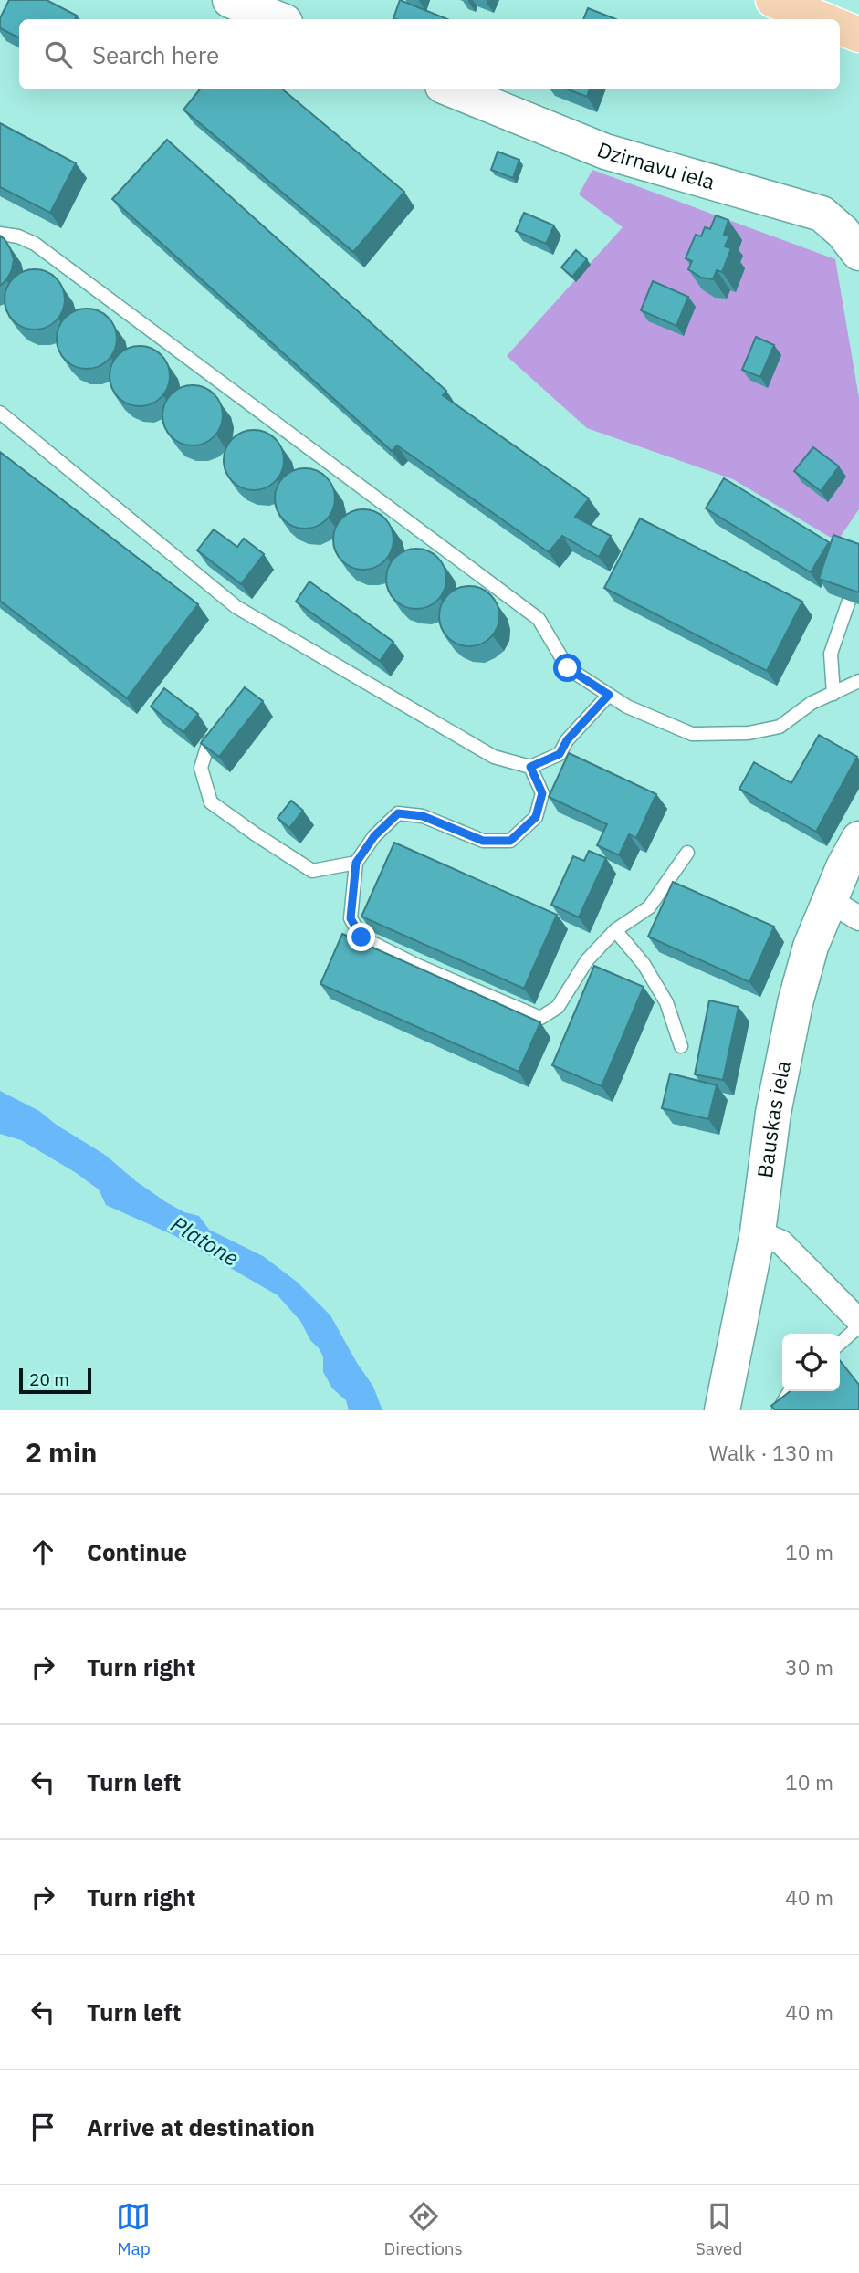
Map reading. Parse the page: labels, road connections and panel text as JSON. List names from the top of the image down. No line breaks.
{"streets":{"street":["Dzirnavu iela","Bauskas iela"]},"water":["Platone"],"scale_bar":"20 m","page":{"search":"Search here","scale":"20 m","heading":["2 min","Walk · 130 m"],"list":[["Continue","10 m"],["Turn right","30 m"],["Turn left","10 m"],["Turn right","40 m"],["Turn left","40 m"],"Arrive at destination"],"nav":["Map","Directions","Saved"]}}
